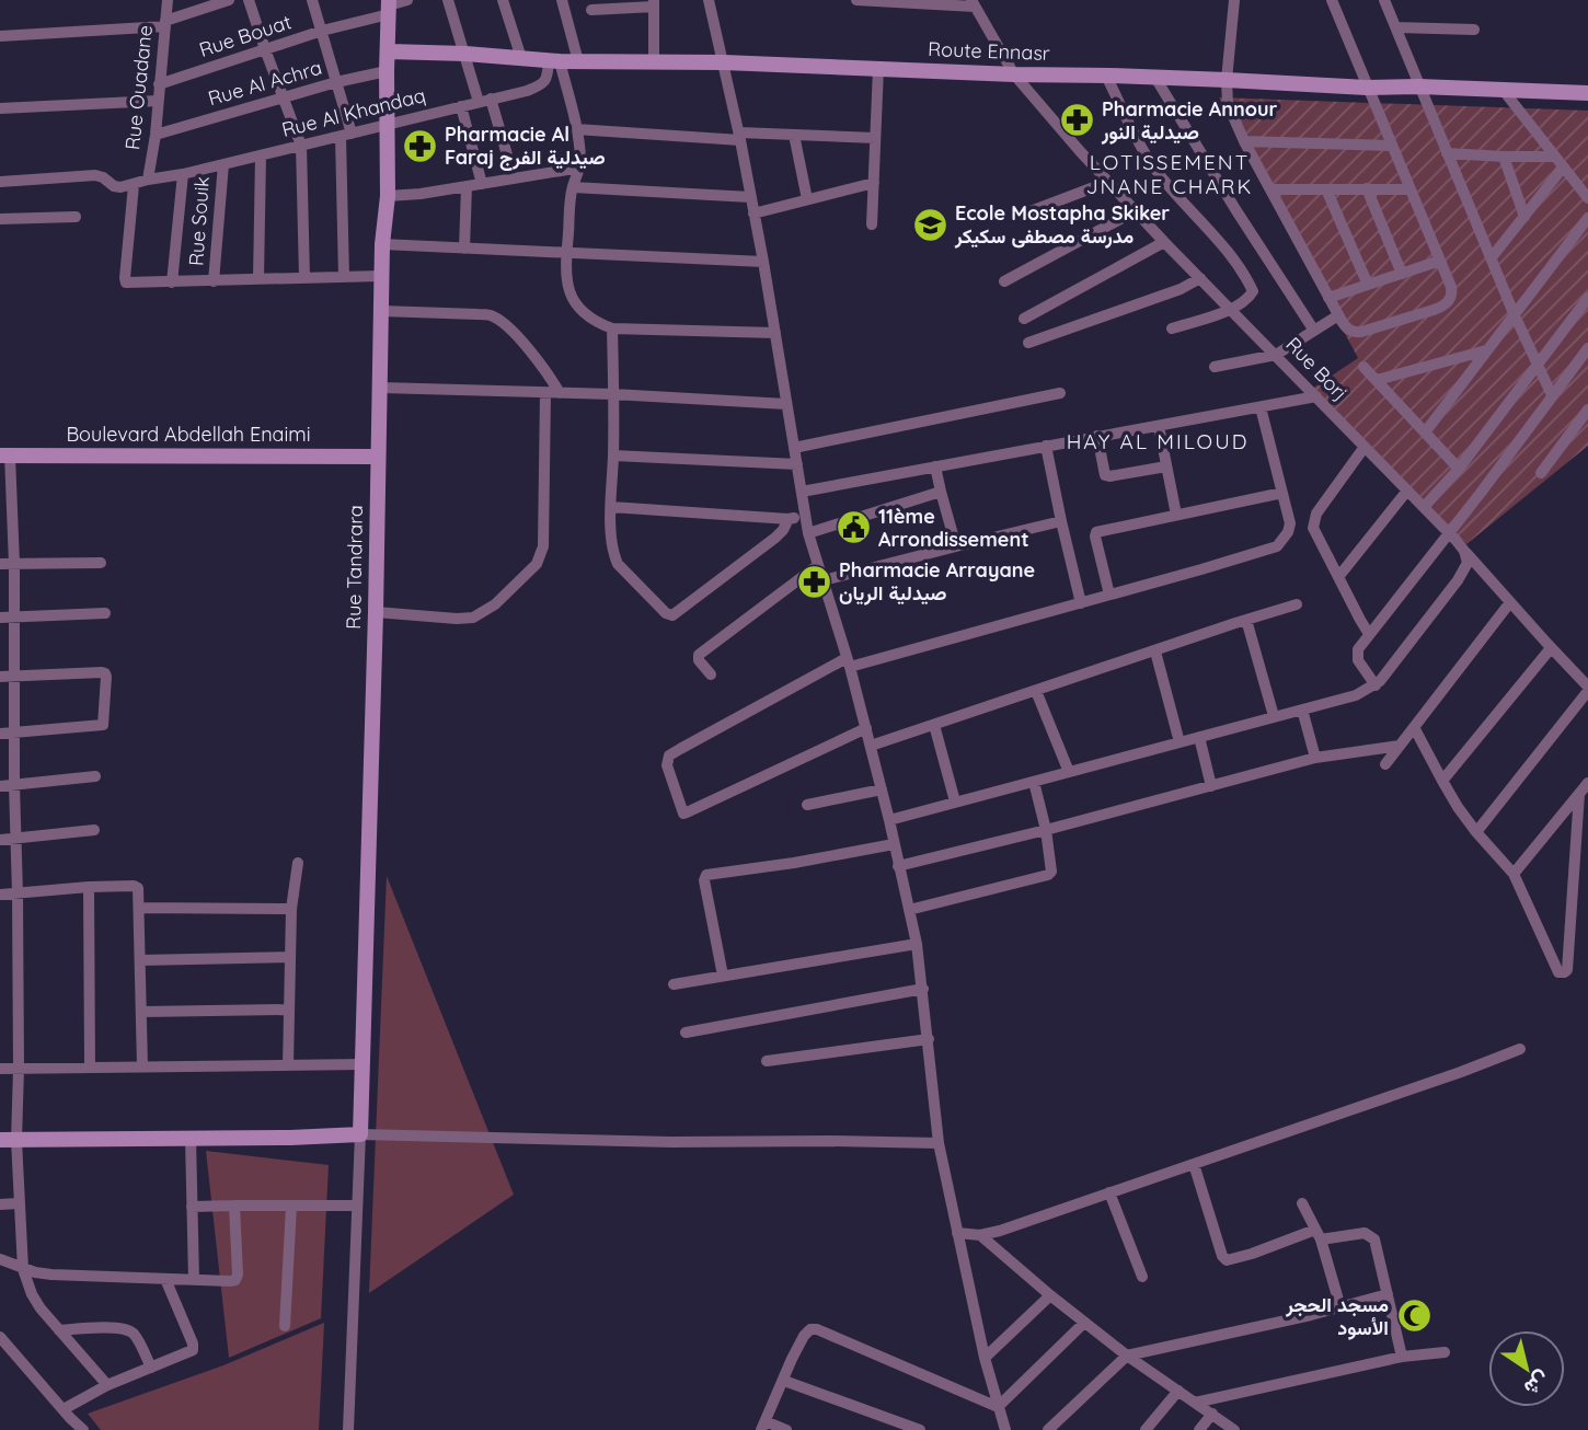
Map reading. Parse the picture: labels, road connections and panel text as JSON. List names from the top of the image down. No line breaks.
{"streets":{"street":["Rue Bouat","Route Ennasr","Rue Al Achra","Rue Ouadane","Rue Al Khandaq","Rue Souik","Rue Borj","Boulevard Abdellah Enaimi","Rue Tandrara"]},"crossings":[["Rue Bouat","Rue Ouadane"],["Rue Bouat","Rue Tandrara"],["Route Ennasr","Rue Al Khandaq"],["Route Ennasr","Rue Borj"],["Route Ennasr","Rue Tandrara"],["Rue Al Achra","Rue Ouadane"],["Rue Al Achra","Rue Tandrara"],["Rue Ouadane","Rue Al Khandaq"],["Rue Al Khandaq","Rue Souik"],["Rue Al Khandaq","Rue Tandrara"],["Boulevard Abdellah Enaimi","Rue Tandrara"]],"districts":["LOTISSEMENT JNANE CHARK","HAY AL MILOUD"],"places":{"pharmacy":["Pharmacie Annour صيدلية النور","Pharmacie Al Faraj صيدلية الفرج","Pharmacie Arrayane صيدلية الريان"],"school or university":["Ecole Mostapha Skiker مدرسة مصطفى سكيكر"],"public building":["11ème Arrondissement"],"mosque":["مسجد الحجر الأسود"]},"north":"bottom right"}
